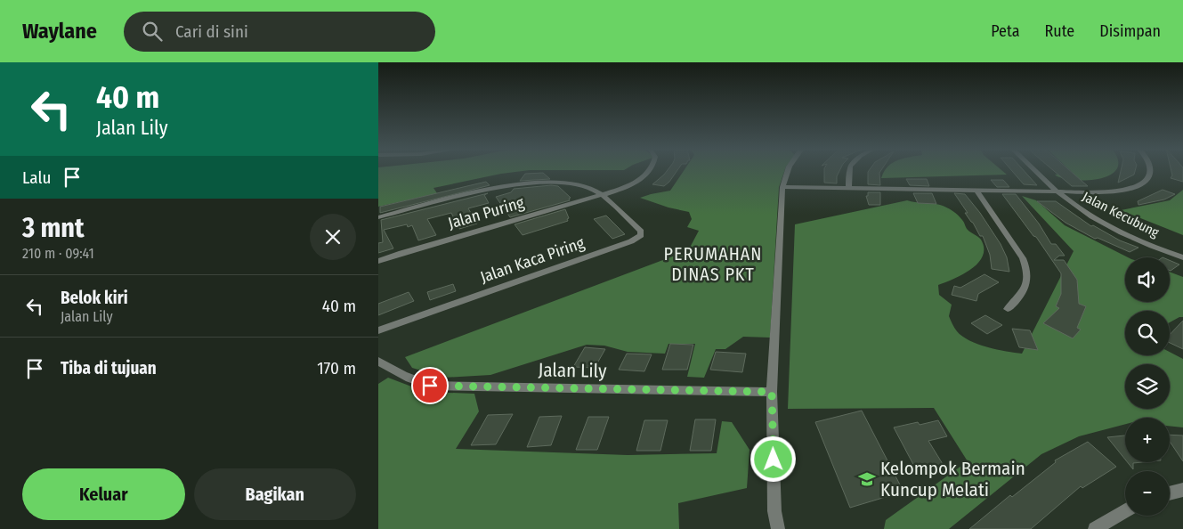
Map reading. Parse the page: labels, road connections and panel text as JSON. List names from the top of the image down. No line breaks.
{"streets":{"street":["Jalan Puring","Jalan Kecubung","Jalan Kaca Piring","Jalan Lily"]},"crossings":[["Jalan Puring","Jalan Kaca Piring"]],"districts":["PERUMAHAN DINAS PKT"],"places":{"school or university":["Kelompok Bermain Kuncup Melati"]},"page":{"header":"Waylane","search":"Cari di sini","nav":["Peta","Rute","Disimpan"],"turn":["40 m","Jalan Lily"],"then":"Lalu","heading":["3 mnt","210 m · 09:41"],"map_buttons":["+","−"],"list":[{"name":"Belok kiri","note":"Jalan Lily","value":"40 m"},{"name":"Tiba di tujuan","value":"170 m"}],"buttons":["Keluar","Bagikan"]}}
